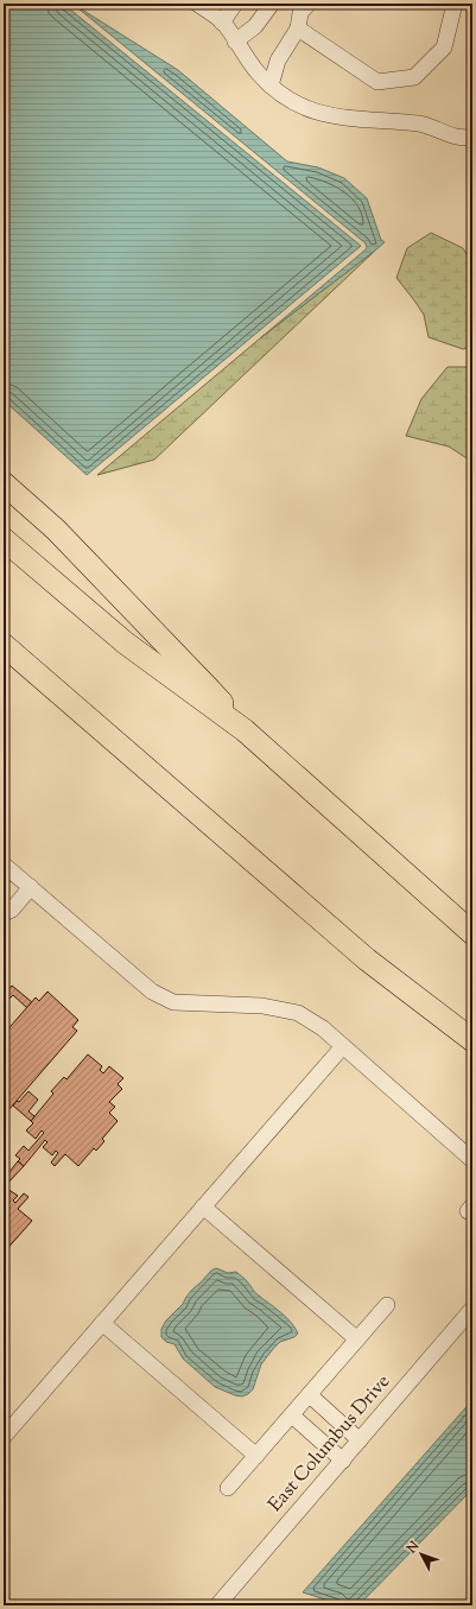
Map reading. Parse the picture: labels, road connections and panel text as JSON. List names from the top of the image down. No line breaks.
{"streets":{"street":["East Columbus Drive"]},"north":"top left"}
